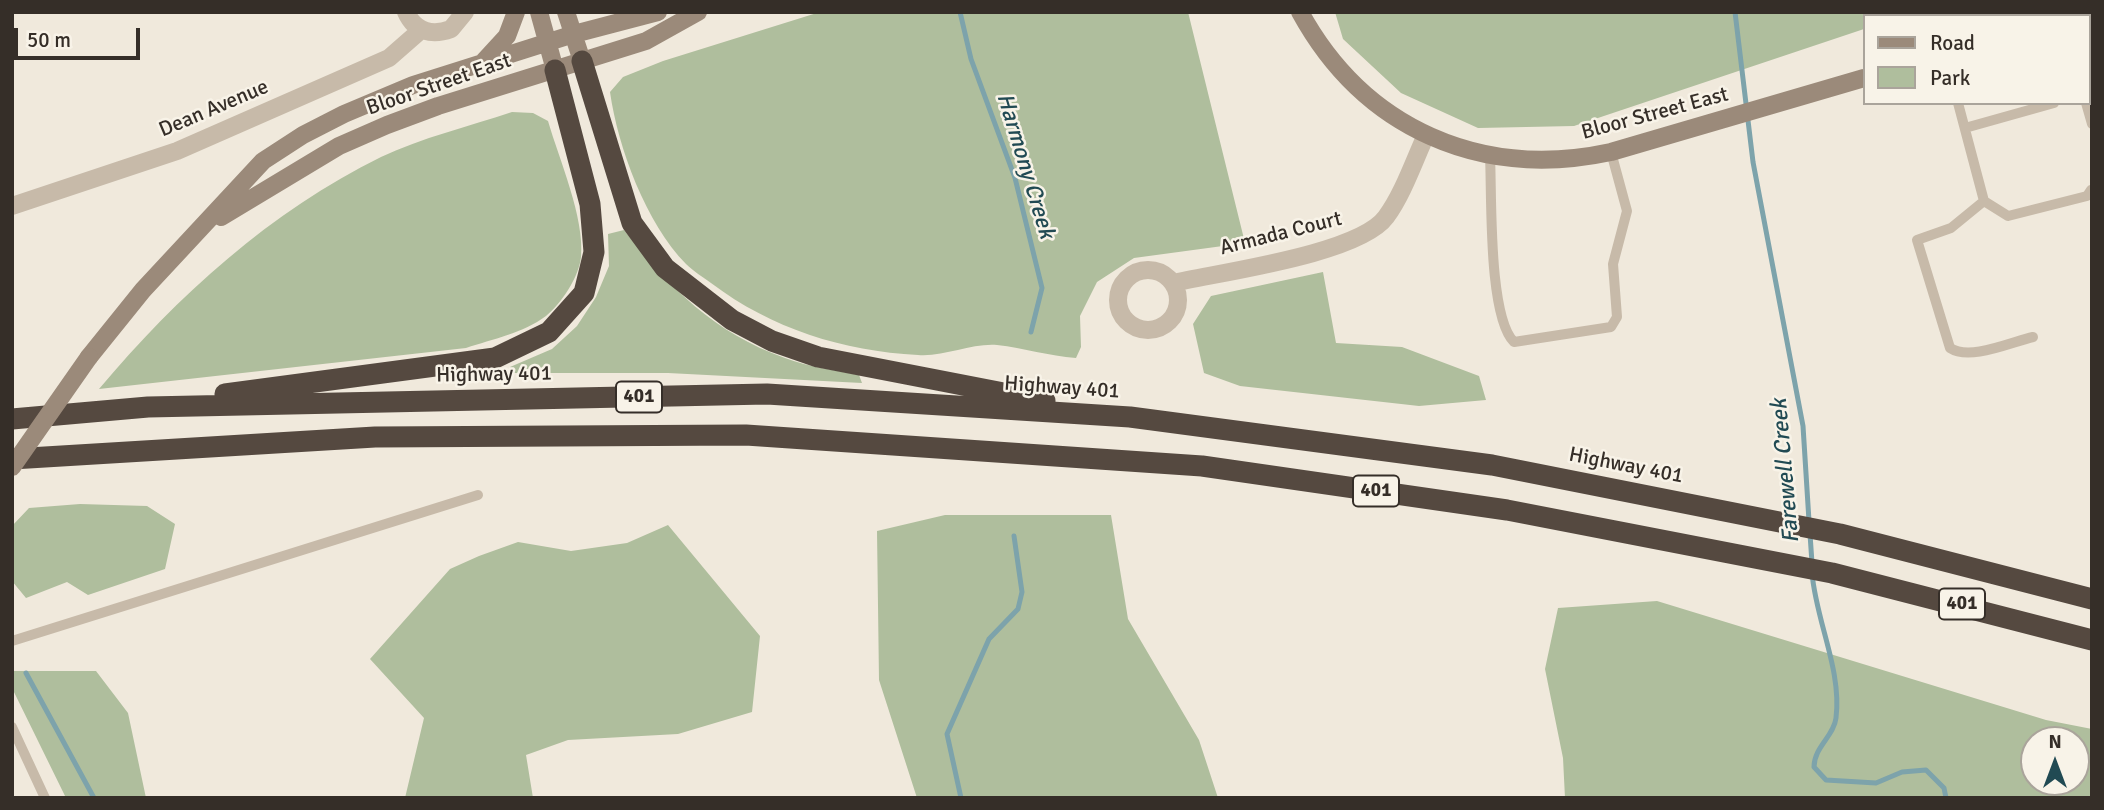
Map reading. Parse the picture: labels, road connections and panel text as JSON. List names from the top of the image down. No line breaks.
{"streets":{"highway":["Highway 401","401"],"main road":["Bloor Street East"],"street":["Dean Avenue","Armada Court"]},"crossings":[["Bloor Street East","Armada Court"]],"water":["Harmony Creek","Farewell Creek"],"legend":["Road","Park"],"scale_bar":"50 m","north":"top"}
